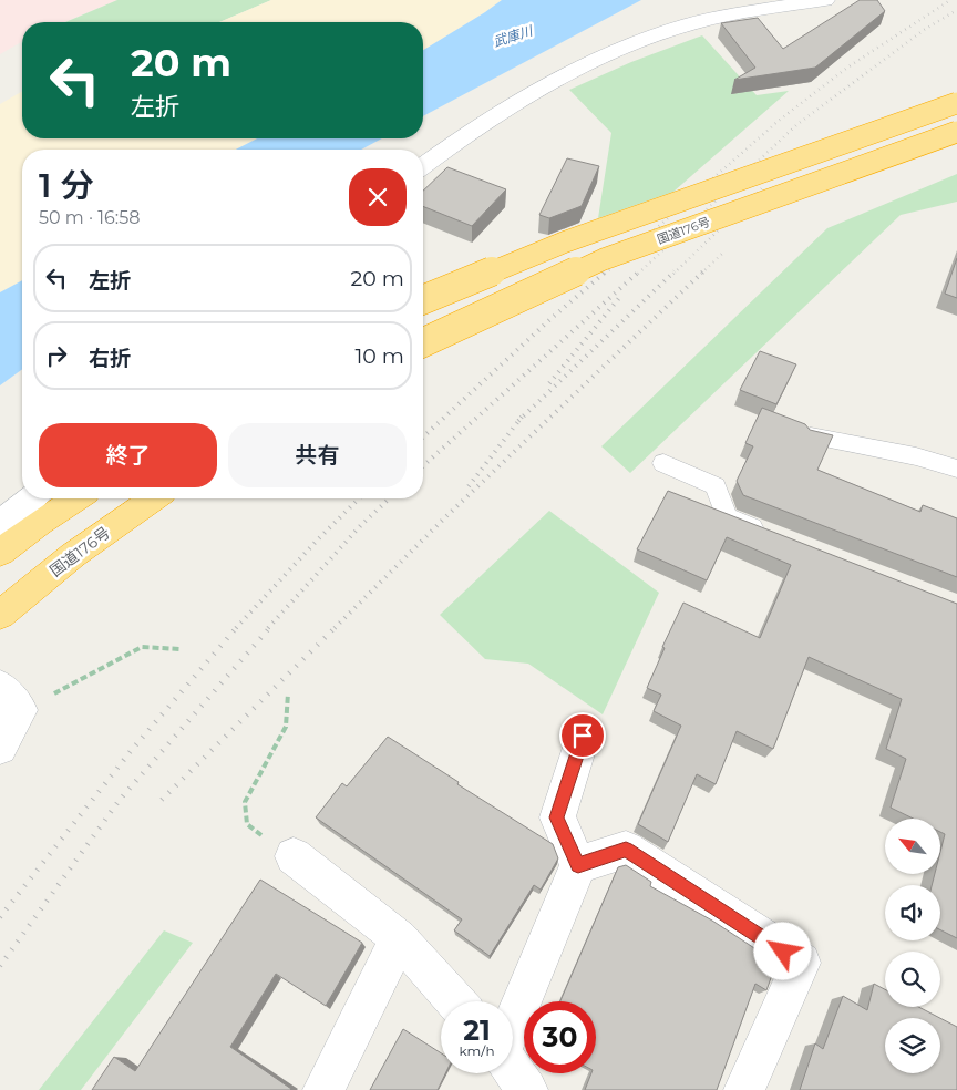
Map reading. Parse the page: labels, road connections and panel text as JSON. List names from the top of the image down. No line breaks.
{"streets":{"highway":["国道176号"]},"water":["武庫川"],"north":"top left","page":{"turn":["20 m","左折"],"heading":["1 分","50 m · 16:58"],"list":[{"name":"左折","value":"20 m"},{"name":"右折","value":"10 m"}],"buttons":["終了","共有"],"speed":"21 km/h","limit":"30"}}
